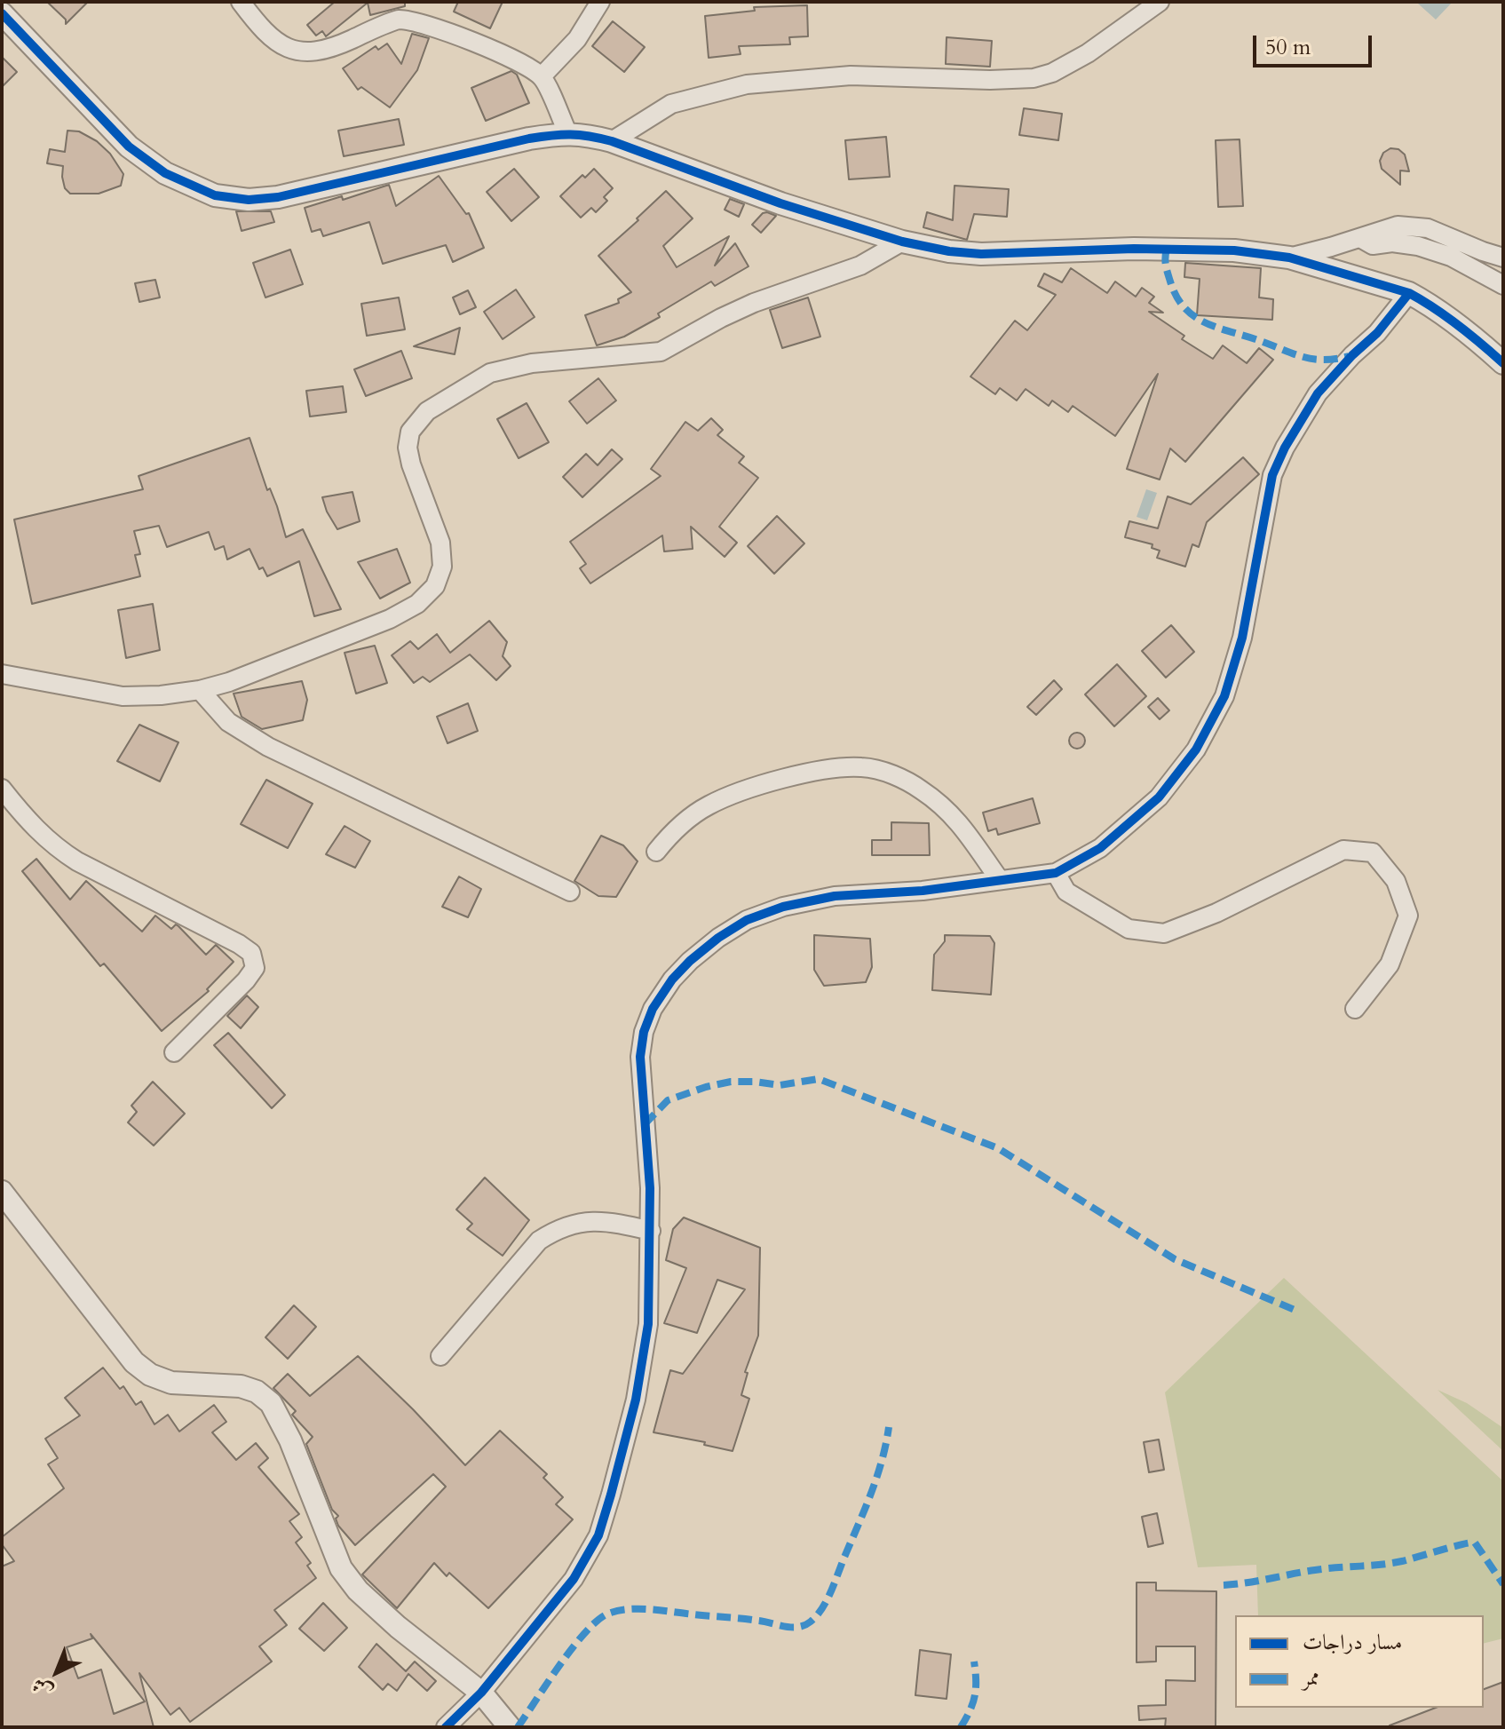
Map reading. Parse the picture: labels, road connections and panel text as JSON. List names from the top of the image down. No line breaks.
{"legend":["مسار دراجات","ممر"],"scale_bar":"50 m","north":"bottom left"}
